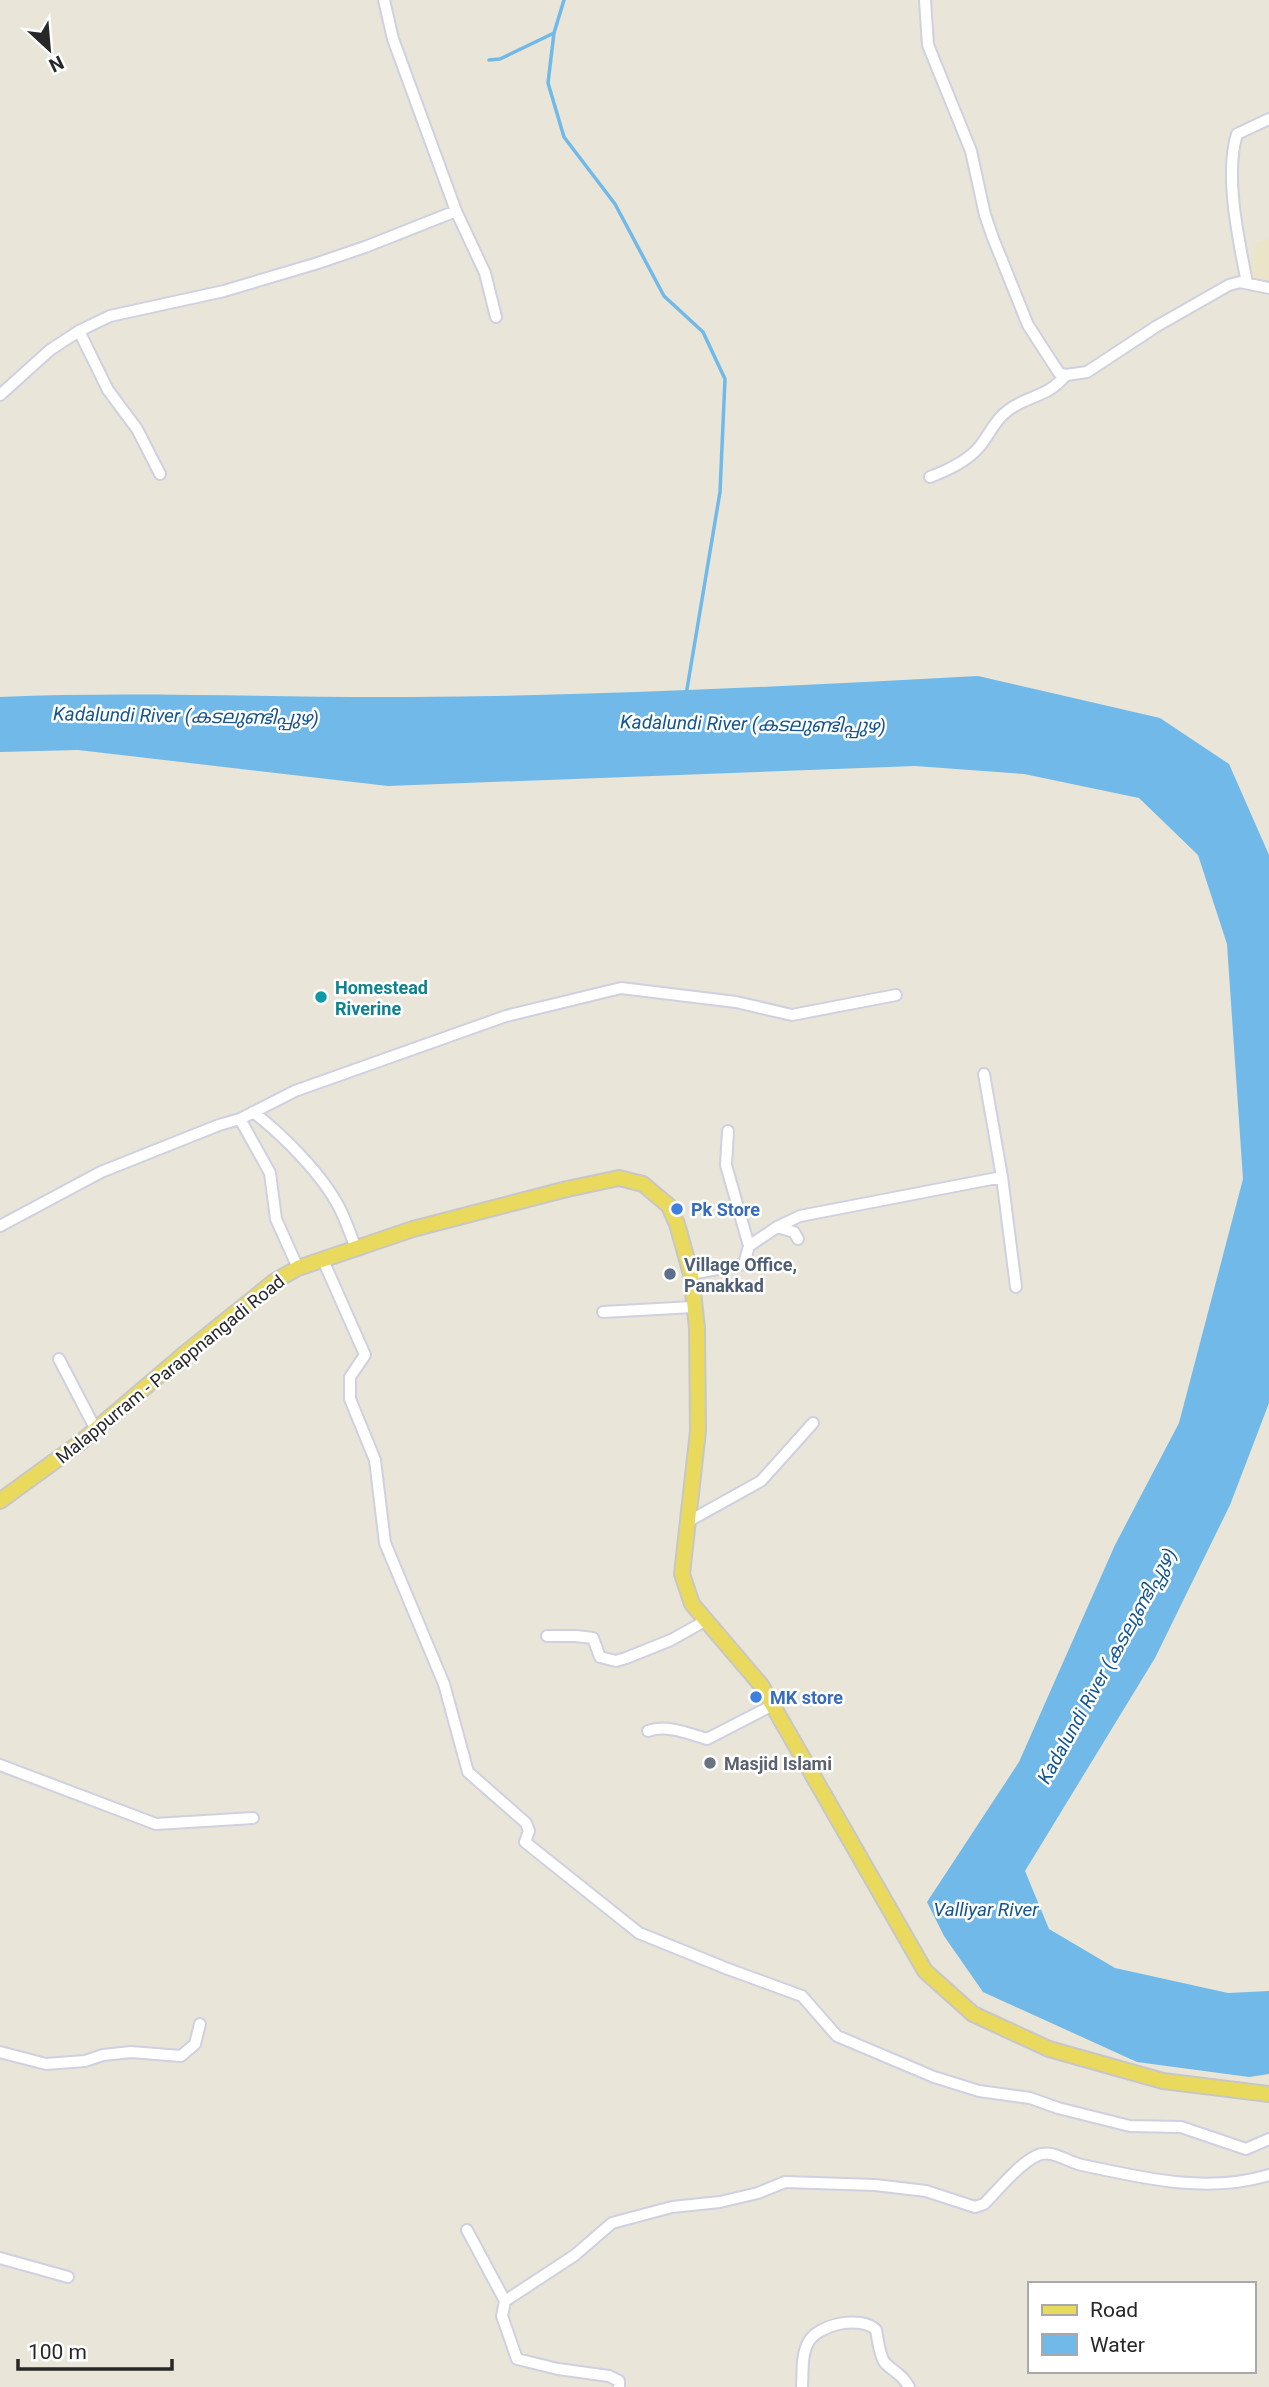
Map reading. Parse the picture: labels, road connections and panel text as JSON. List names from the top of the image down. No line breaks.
{"streets":{"main road":["Malappurram - Parappnangadi Road"]},"water":["Kadalundi River (കടലുണ്ടിപ്പുഴ)","Valliyar River"],"places":["Homestead Riverine","Pk Store","Village Office, Panakkad","MK store","Masjid Islami"],"legend":["Road","Water"],"scale_bar":"100 m","north":"bottom right"}
